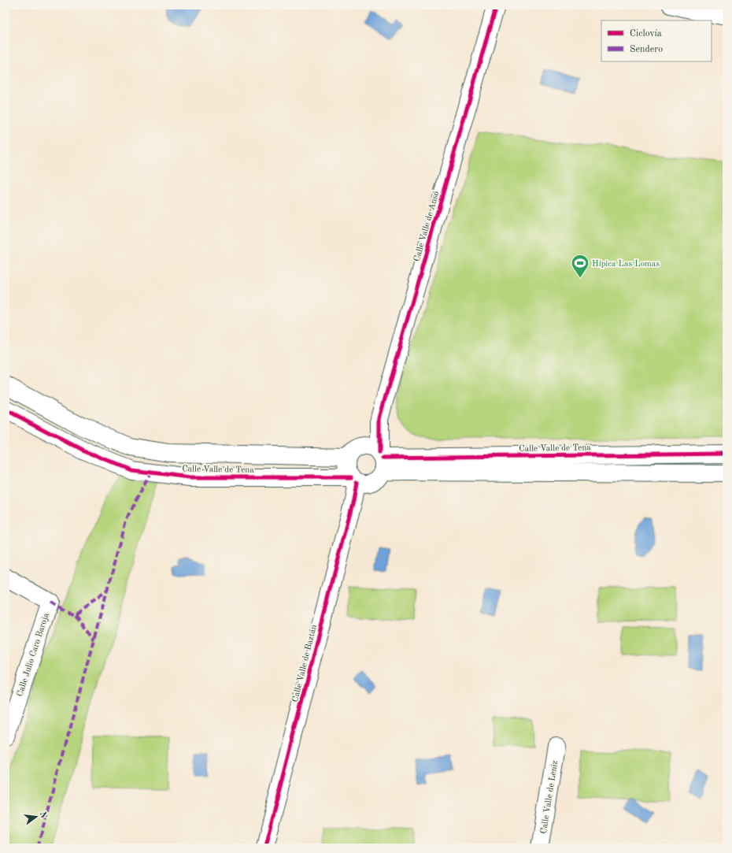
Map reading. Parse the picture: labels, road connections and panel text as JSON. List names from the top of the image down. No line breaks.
{"streets":{"street":["Calle Valle de Ansó","Calle Valle de Tena","Calle Julio Caro Baroja","Calle Valle de Baztán","Calle Valle de Leniz"]},"crossings":[["Calle Valle de Ansó","Calle Valle de Tena"],["Calle Valle de Ansó","Calle Valle de Baztán"],["Calle Valle de Tena","Calle Valle de Baztán"]],"places":{"sports":["Hípica Las Lomas"]},"legend":["Ciclovía","Sendero"],"north":"right"}
